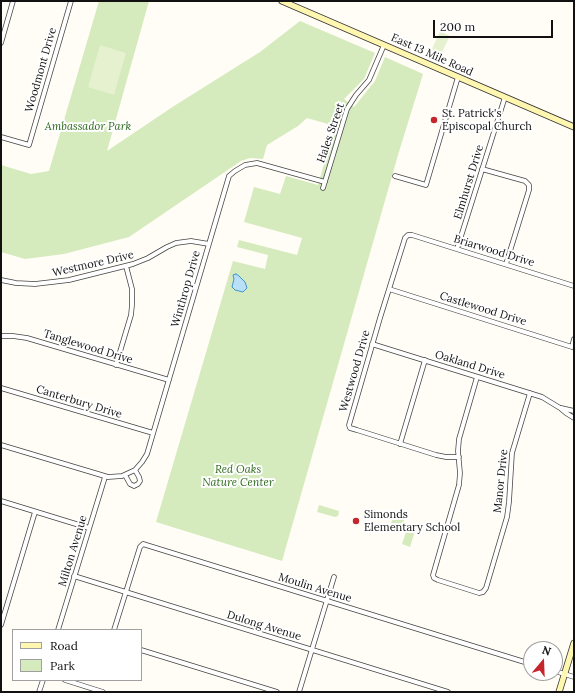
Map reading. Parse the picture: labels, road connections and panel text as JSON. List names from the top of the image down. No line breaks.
{"streets":{"main road":["East 13 Mile Road"],"street":["Woodmont Drive","Hales Street","Elmhurst Drive","Briarwood Drive","Westmore Drive","Winthrop Drive","Castlewood Drive","Tanglewood Drive","Oakland Drive","Westwood Drive","Canterbury Drive","Manor Drive","Milton Avenue","Moulin Avenue","Dulong Avenue"]},"crossings":[["East 13 Mile Road","Hales Street"],["East 13 Mile Road","Elmhurst Drive"],["Hales Street","Winthrop Drive"],["Elmhurst Drive","Briarwood Drive"],["Briarwood Drive","Westwood Drive"],["Westmore Drive","Winthrop Drive"],["Winthrop Drive","Tanglewood Drive"],["Winthrop Drive","Canterbury Drive"],["Castlewood Drive","Westwood Drive"],["Oakland Drive","Westwood Drive"],["Oakland Drive","Manor Drive"],["Westwood Drive","Manor Drive"],["Milton Avenue","Dulong Avenue"],["Moulin Avenue","Dulong Avenue"]],"parks":["Ambassador Park","Red Oaks Nature Center"],"places":["St. Patrick's Episcopal Church","Simonds Elementary School"],"legend":["Road","Park"],"scale_bar":"200 m","north":"top"}
